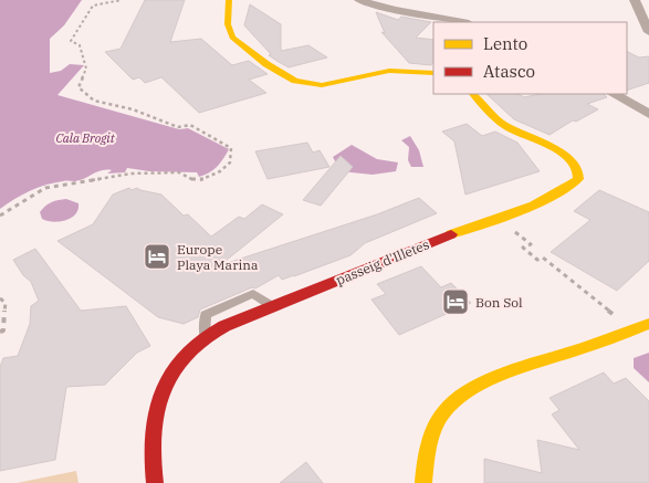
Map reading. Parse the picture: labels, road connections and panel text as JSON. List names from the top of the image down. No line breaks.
{"streets":{"street":["passeig d'Illetes"]},"water":["Cala Brogit"],"places":{"hotel":["Europe Playa Marina","Bon Sol"]},"legend":["Lento","Atasco"]}
